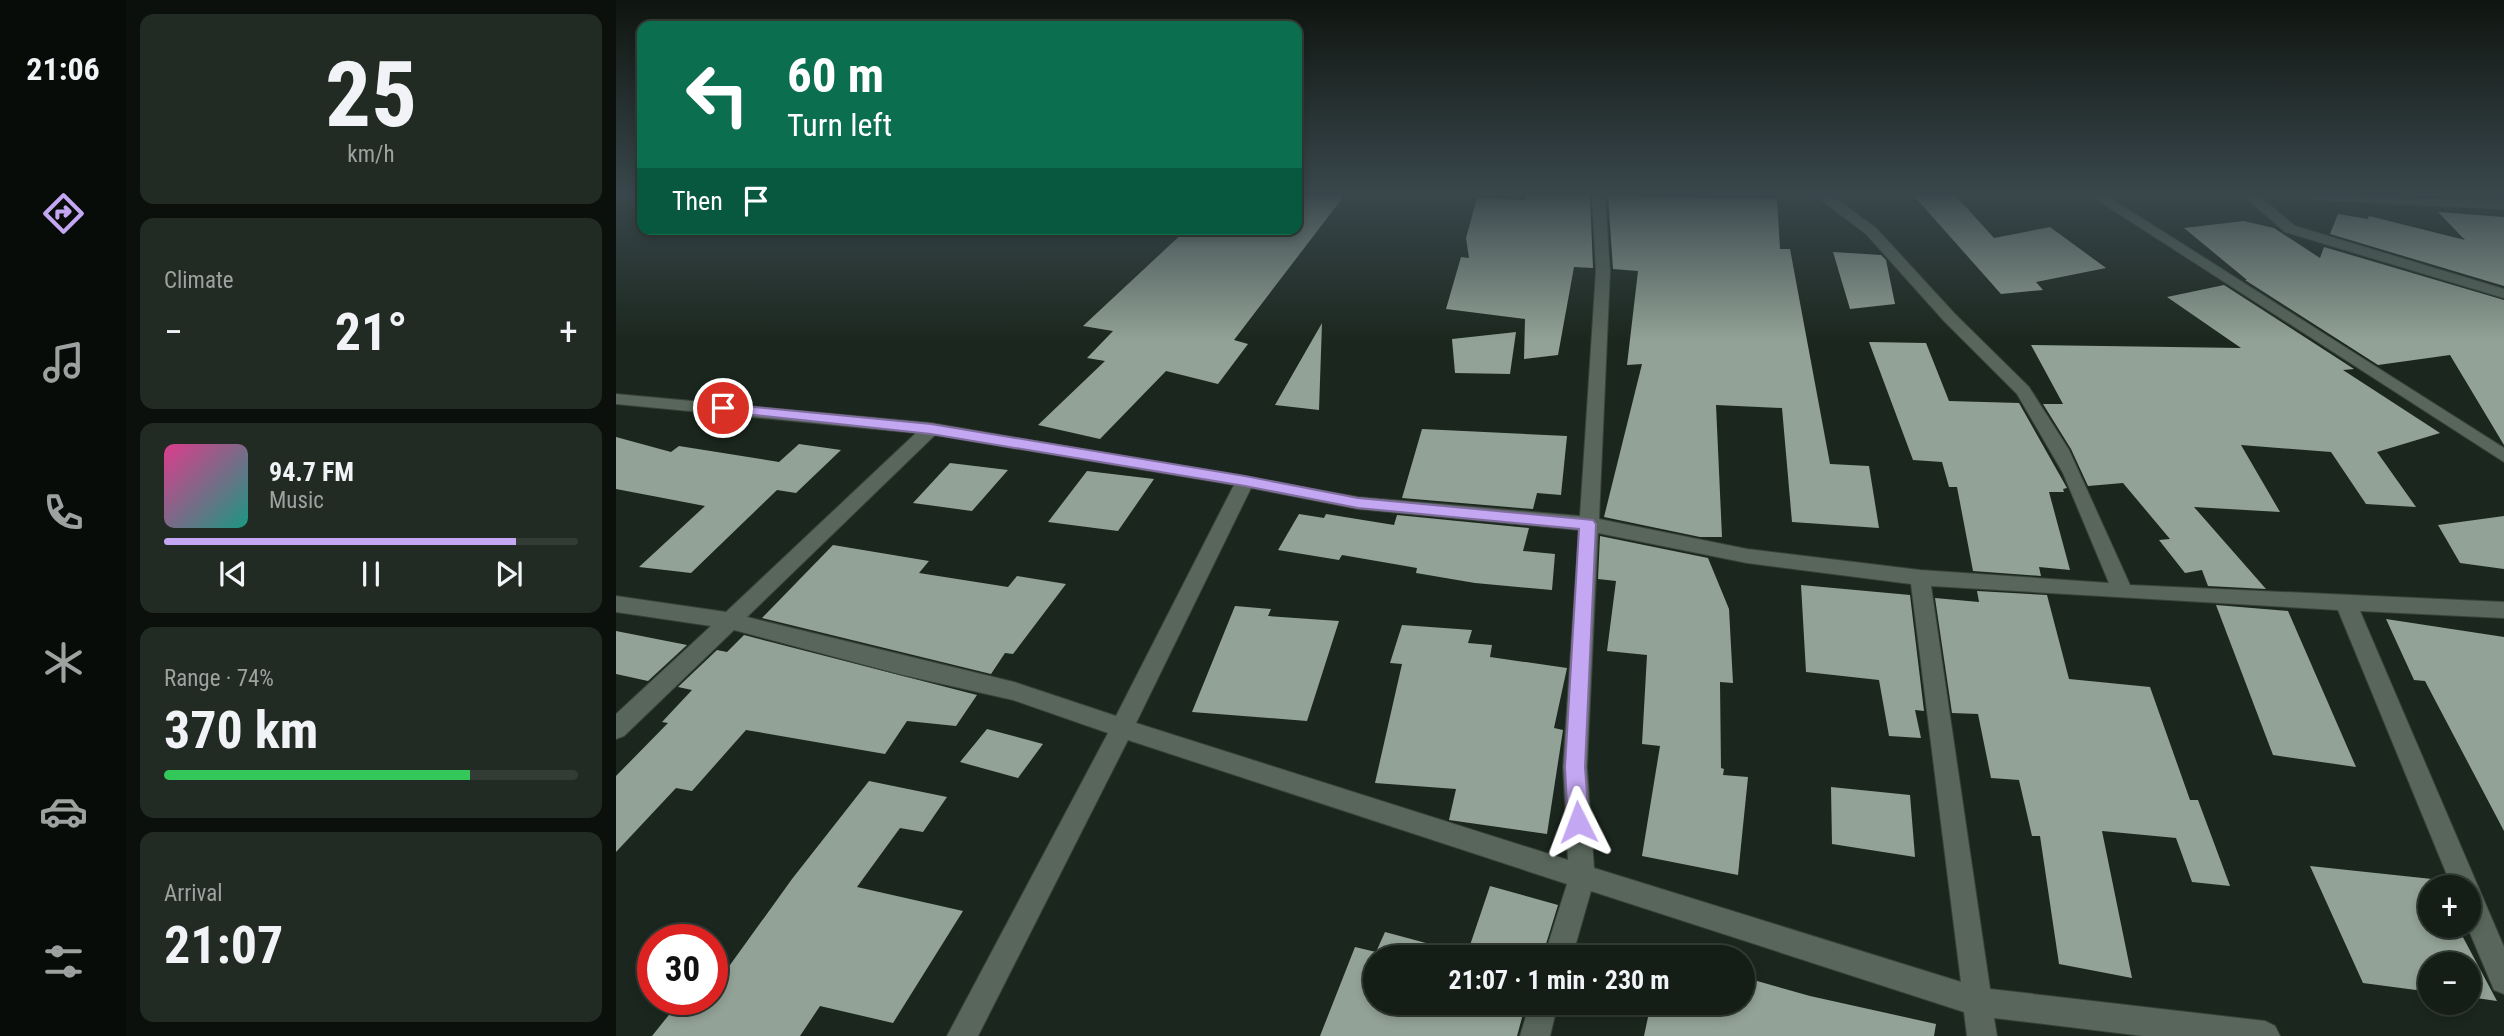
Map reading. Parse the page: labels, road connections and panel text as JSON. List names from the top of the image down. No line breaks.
{"page":{"tabs":"21:06","tile":[["25","km/h"],"Climate",["Range · 74%","370 km"],["Arrival","21:07"]],"turn":["60 m","Turn left"],"then":"Then","heat":["−","21°","+"],"song":["94.7 FM","Music"],"map_buttons":["+","−"],"limit":"30","trip":"21:07 · 1 min · 230 m"}}
